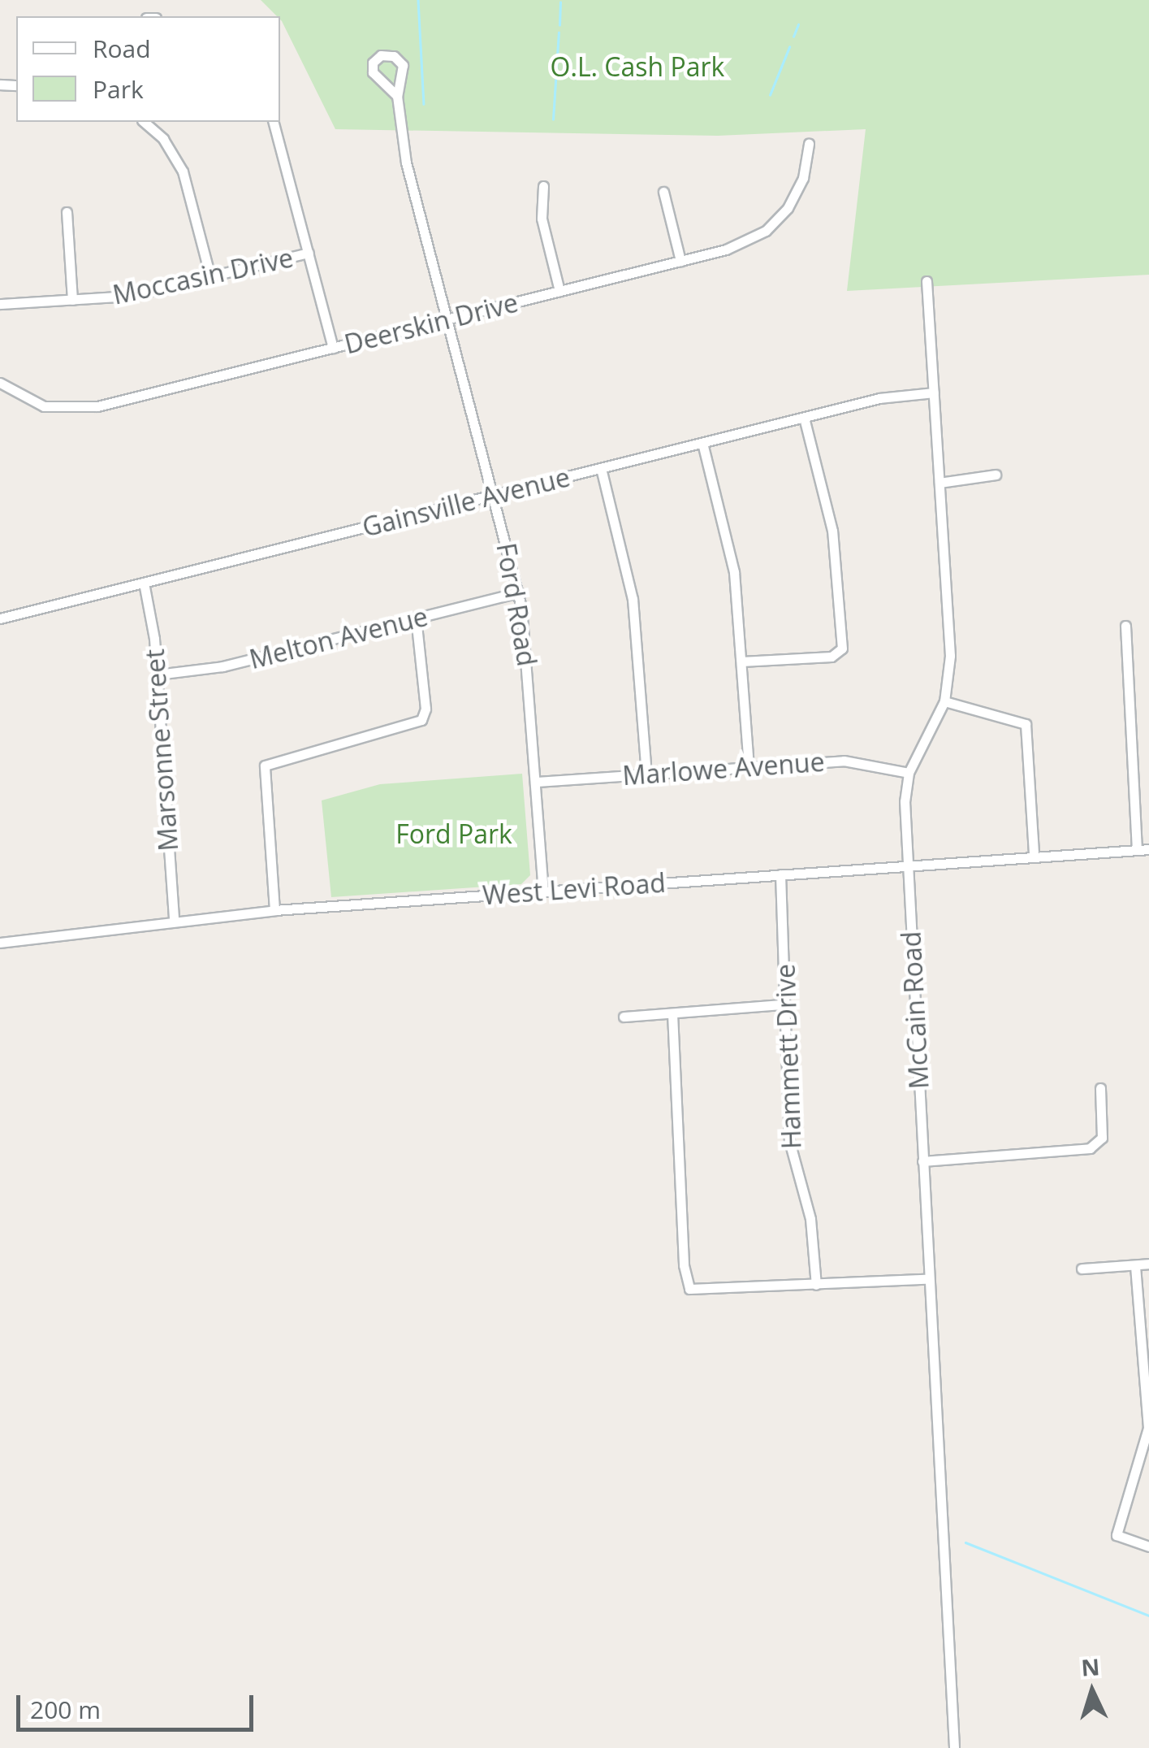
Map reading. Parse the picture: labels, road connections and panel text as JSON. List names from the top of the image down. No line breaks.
{"streets":{"street":["Moccasin Drive","Deerskin Drive","Gainsville Avenue","Ford Road","Melton Avenue","Marsonne Street","Marlowe Avenue","West Levi Road","McCain Road","Hammett Drive"]},"crossings":[["Deerskin Drive","Ford Road"],["Gainsville Avenue","Ford Road"],["Gainsville Avenue","Marsonne Street"],["Gainsville Avenue","McCain Road"],["Ford Road","Melton Avenue"],["Ford Road","Marlowe Avenue"],["Ford Road","West Levi Road"],["Melton Avenue","Marsonne Street"],["Marsonne Street","West Levi Road"],["Marlowe Avenue","McCain Road"],["West Levi Road","McCain Road"],["West Levi Road","Hammett Drive"]],"parks":["O.L. Cash Park","Ford Park"],"legend":["Road","Park"],"scale_bar":"200 m","north":"top"}
